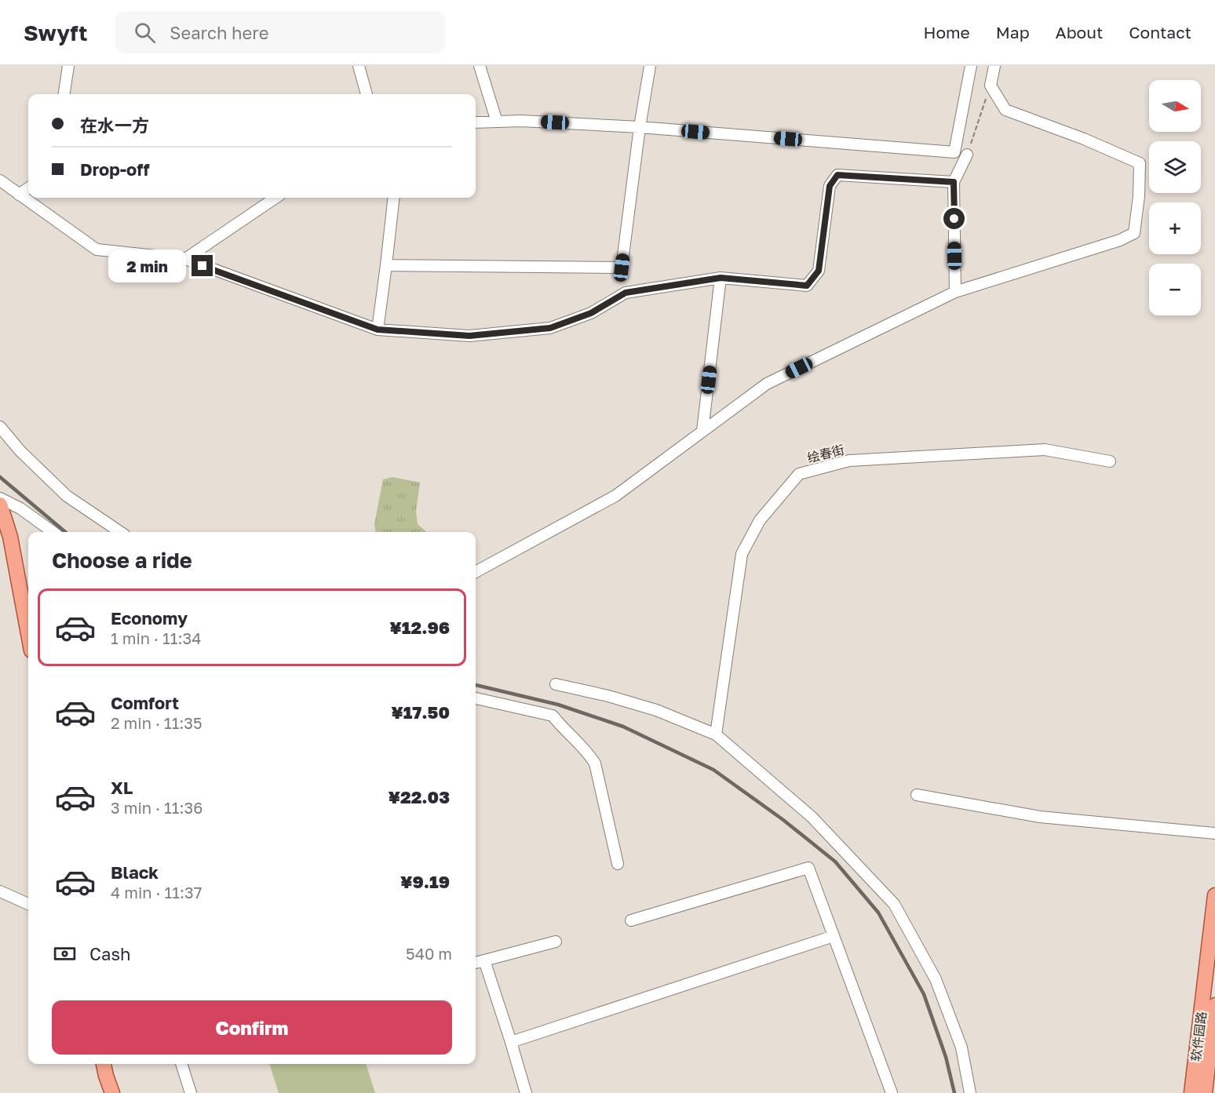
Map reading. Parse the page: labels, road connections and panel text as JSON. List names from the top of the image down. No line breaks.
{"streets":{"main road":["软件园路"],"street":["绘春街"]},"north":"right","page":{"header":"Swyft","search":"Search here","nav":["Home","Map","About","Contact"],"map_buttons":["+","−"],"banner":["在水一方","Drop-off"],"bubble":"2 min","heading":"Choose a ride","list":[{"name":"Economy","note":"1 min · 11:34","value":"¥12.96"},{"name":"Comfort","note":"2 min · 11:35","value":"¥17.50"},{"name":"XL","note":"3 min · 11:36","value":"¥22.03"},{"name":"Black","note":"4 min · 11:37","value":"¥9.19"}],"pay":["Cash","540 m"],"buttons":"Confirm"}}
